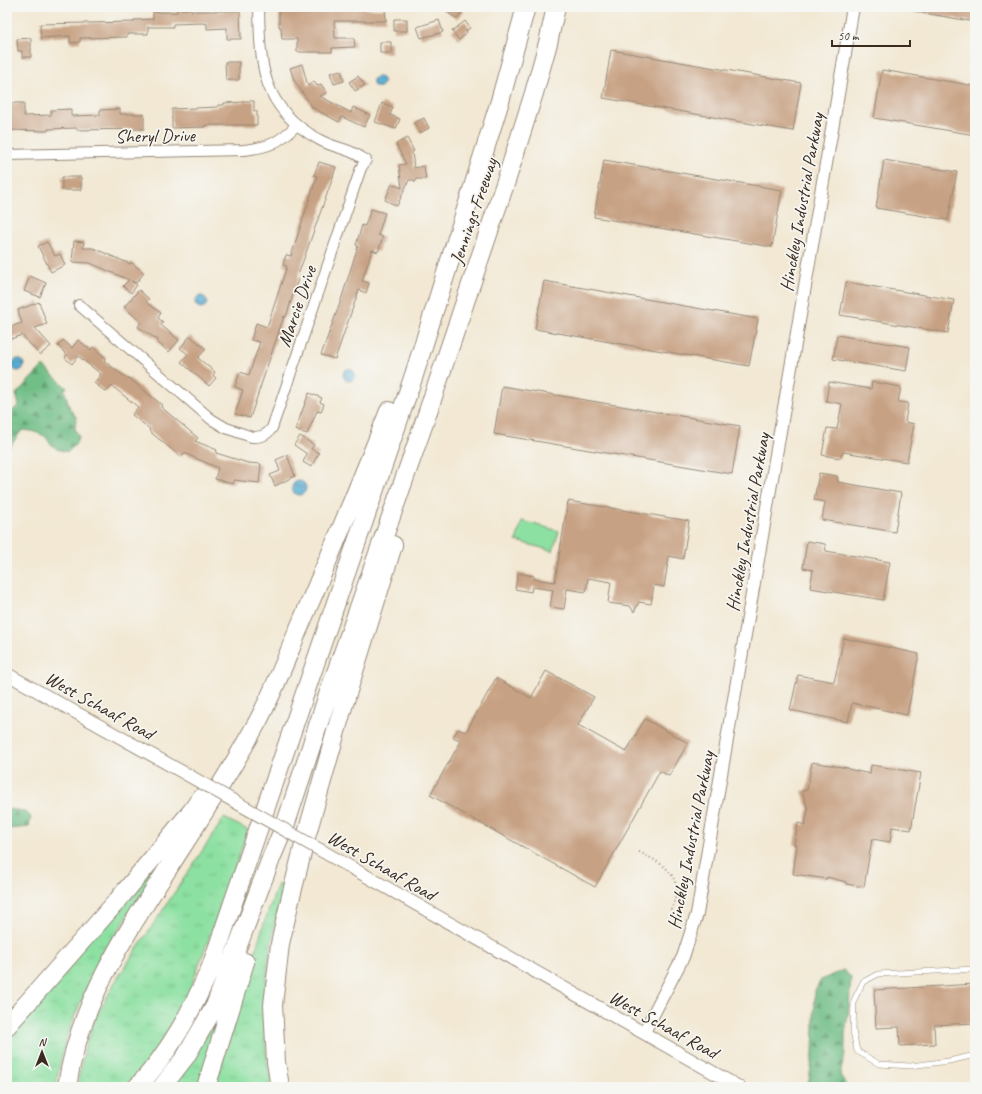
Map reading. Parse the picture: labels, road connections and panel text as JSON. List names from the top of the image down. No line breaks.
{"streets":{"highway":["Jennings Freeway"],"street":["Sheryl Drive","Hinckley Industrial Parkway","Marcie Drive","West Schaaf Road"]},"crossings":[["Sheryl Drive","Marcie Drive"],["Hinckley Industrial Parkway","West Schaaf Road"]],"scale_bar":"50 m","north":"top"}
